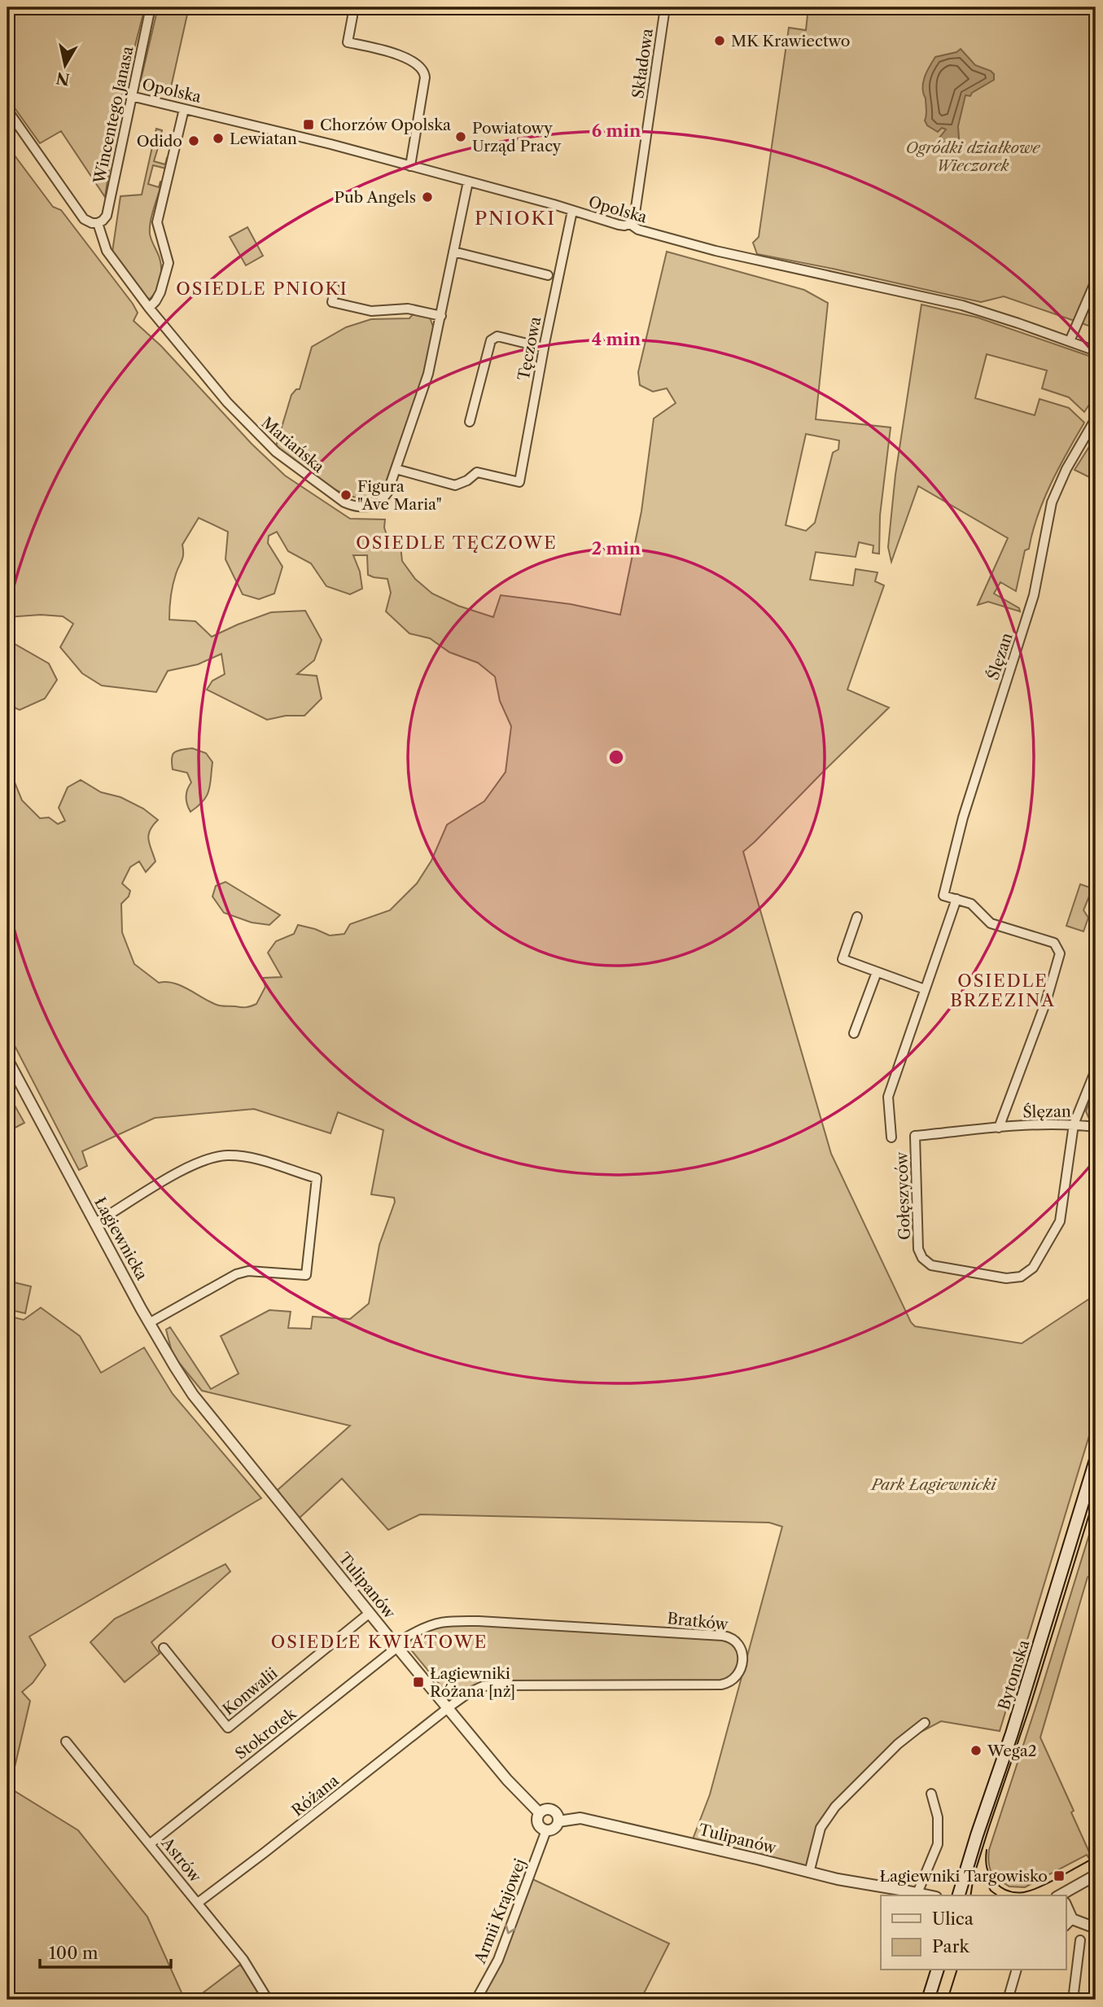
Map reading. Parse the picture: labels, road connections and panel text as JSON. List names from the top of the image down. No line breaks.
{"streets":{"main road":["Bytomska"],"street":["Składowa","Opolska","Wincentego Janasa","Tęczowa","Mariańska","Ślęzan","Gołęszyców","Łagiewnicka","Tulipanów","Bratków","Konwalii","Stokrotek","Różana","Astrów","Armii Krajowej"]},"crossings":[["Składowa","Opolska"],["Opolska","Wincentego Janasa"],["Opolska","Tęczowa"],["Opolska","Mariańska"],["Wincentego Janasa","Mariańska"],["Tęczowa","Mariańska"],["Ślęzan","Gołęszyców"],["Łagiewnicka","Tulipanów"],["Tulipanów","Bratków"],["Tulipanów","Konwalii"],["Tulipanów","Stokrotek"],["Tulipanów","Różana"],["Tulipanów","Armii Krajowej"],["Bratków","Stokrotek"],["Bratków","Różana"],["Stokrotek","Astrów"],["Różana","Astrów"]],"one_way":["Armii Krajowej"],"districts":["PNIOKI","OSIEDLE PNIOKI","OSIEDLE TĘCZOWE","OSIEDLE BRZEZINA","OSIEDLE KWIATOWE"],"parks":["Ogródki działkowe Wieczorek","Park Łagiewnicki"],"places":{"other":["MK Krawiectwo","Powiatowy Urząd Pracy","Lewiatan","Odido","Pub Angels","Figura \"Ave Maria\"","Wega2"],"transit":["Chorzów Opolska","Łagiewniki Różana [nż]","Łagiewniki Targowisko"]},"legend":["Ulica","Park"],"scale_bar":"100 m","north":"bottom","rings":["6 min","4 min","2 min"]}
